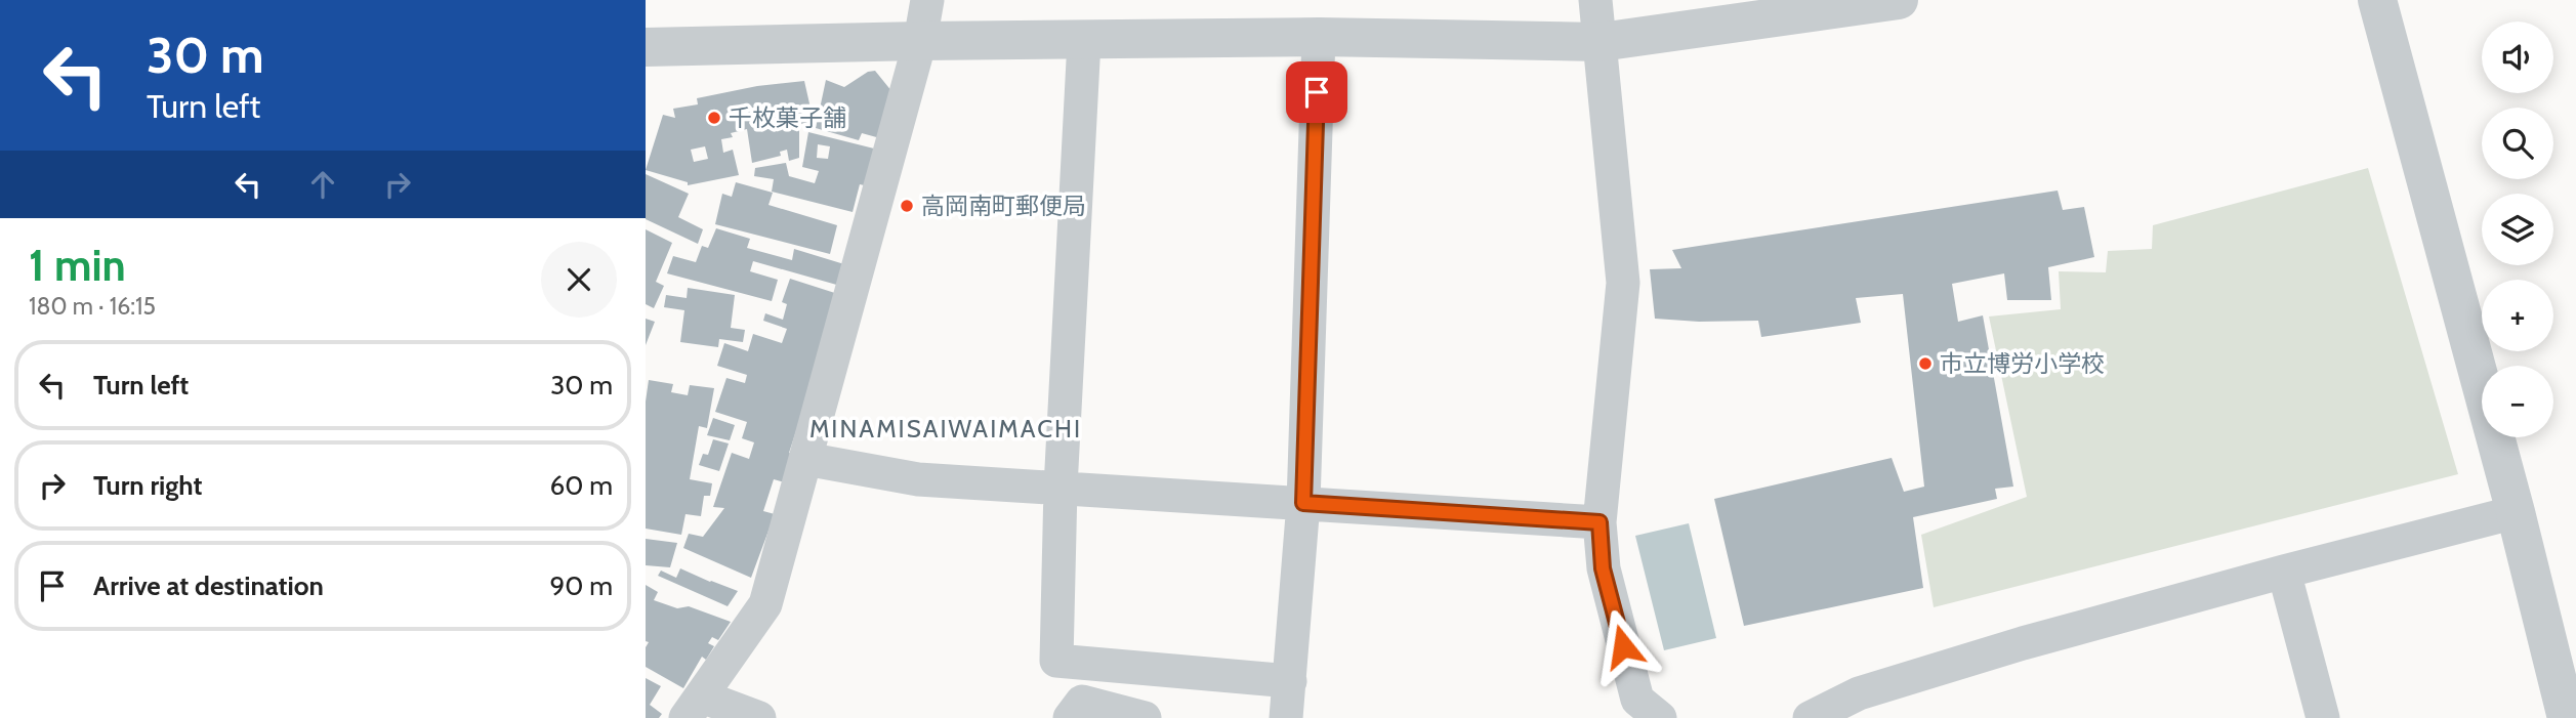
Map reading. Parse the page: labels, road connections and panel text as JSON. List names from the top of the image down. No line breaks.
{"districts":["MINAMISAIWAIMACHI"],"places":["千枚菓子舗","高岡南町郵便局","市立博労小学校"],"page":{"turn":["30 m","Turn left"],"map_buttons":["+","−"],"heading":["1 min","180 m · 16:15"],"list":[{"name":"Turn left","value":"30 m"},{"name":"Turn right","value":"60 m"},{"name":"Arrive at destination","value":"90 m"}]}}
